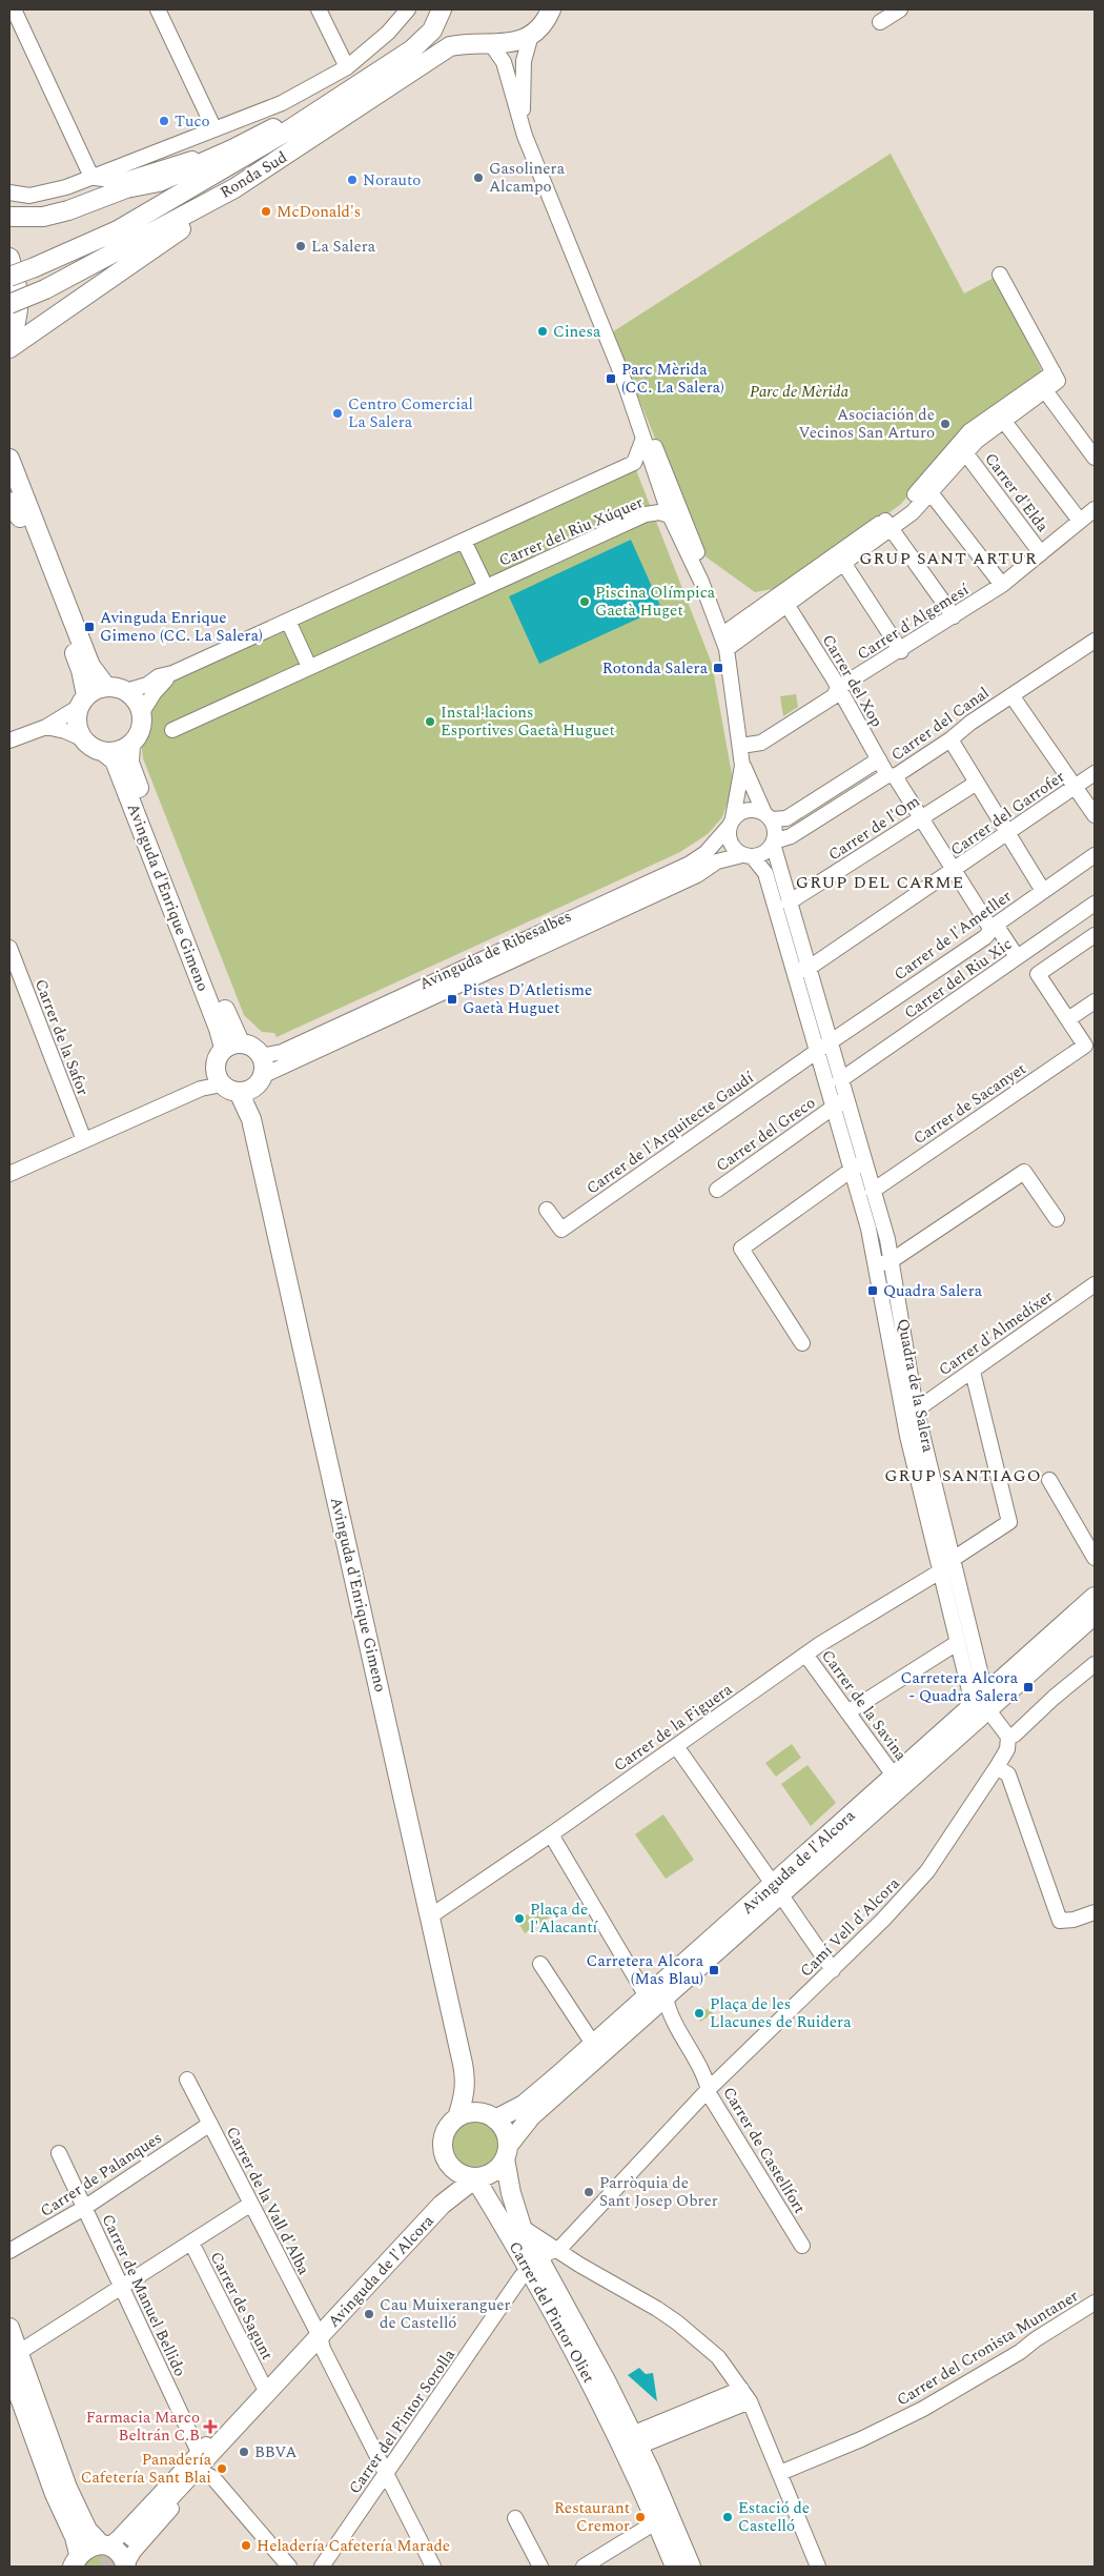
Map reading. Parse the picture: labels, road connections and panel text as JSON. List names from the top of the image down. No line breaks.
{"streets":{"main road":["Ronda Sud","Avinguda d'Enrique Gimeno","Avinguda de l'Alcora","Carrer del Pintor Oliet"],"street":["Carrer d'Elda","Carrer del Riu Xúquer","Carrer d'Algemesí","Carrer del Xop","Carrer del Canal","Carrer del Garrofer","Carrer de l'Om","Carrer de l'Ametller","Avinguda de Ribesalbes","Carrer del Riu Xic","Carrer de la Safor","Carrer de Sacanyet","Carrer de l'Arquitecte Gaudí","Carrer del Greco","Carrer d'Almedíxer","Quadra de la Salera","Carrer de la Savina","Carrer de la Figuera","Camí Vell d'Alcora","Carrer de Castellfort","Carrer de Palanques","Carrer de la Vall d'Alba","Carrer de Manuel Bellido","Carrer de Sagunt","Carrer del Cronista Muntaner","Carrer del Pintor Sorolla"]},"crossings":[["Carrer d'Elda","Carrer d'Algemesí"],["Carrer d'Algemesí","Carrer del Xop"],["Carrer del Xop","Carrer del Canal"],["Carrer del Xop","Carrer del Garrofer"],["Carrer del Xop","Carrer de l'Om"],["Carrer del Xop","Carrer de l'Ametller"],["Carrer del Canal","Avinguda de Ribesalbes"],["Carrer del Canal","Quadra de la Salera"],["Carrer del Garrofer","Quadra de la Salera"],["Carrer de l'Om","Quadra de la Salera"],["Avinguda d'Enrique Gimeno","Avinguda de Ribesalbes"],["Avinguda d'Enrique Gimeno","Carrer de la Figuera"],["Avinguda d'Enrique Gimeno","Avinguda de l'Alcora"],["Avinguda d'Enrique Gimeno","Carrer del Pintor Oliet"],["Carrer de l'Ametller","Carrer de l'Arquitecte Gaudí"],["Carrer de l'Ametller","Quadra de la Salera"],["Avinguda de Ribesalbes","Carrer de la Safor"],["Avinguda de Ribesalbes","Quadra de la Salera"],["Carrer del Riu Xic","Quadra de la Salera"],["Carrer de Sacanyet","Quadra de la Salera"],["Carrer de l'Arquitecte Gaudí","Quadra de la Salera"],["Carrer del Greco","Quadra de la Salera"],["Carrer d'Almedíxer","Quadra de la Salera"],["Quadra de la Salera","Carrer de la Figuera"],["Quadra de la Salera","Avinguda de l'Alcora"],["Carrer de la Savina","Carrer de la Figuera"],["Carrer de la Savina","Avinguda de l'Alcora"],["Carrer de la Figuera","Carrer de Castellfort"],["Avinguda de l'Alcora","Carrer de Castellfort"],["Avinguda de l'Alcora","Carrer de la Vall d'Alba"],["Avinguda de l'Alcora","Carrer de Manuel Bellido"],["Avinguda de l'Alcora","Carrer de Sagunt"],["Avinguda de l'Alcora","Carrer del Pintor Oliet"],["Camí Vell d'Alcora","Carrer de Castellfort"],["Camí Vell d'Alcora","Carrer del Pintor Oliet"],["Camí Vell d'Alcora","Carrer del Pintor Sorolla"],["Carrer de Palanques","Carrer de la Vall d'Alba"],["Carrer de Palanques","Carrer de Manuel Bellido"],["Carrer de la Vall d'Alba","Carrer del Pintor Sorolla"],["Carrer del Pintor Oliet","Carrer del Pintor Sorolla"]],"districts":["GRUP SANT ARTUR","GRUP DEL CARME","GRUP SANTIAGO"],"parks":["Parc de Mèrida"],"places":{"other":["Tuco","Gasolinera Alcampo","Norauto","McDonald's","La Salera","Cinesa","Centro Comercial La Salera","Asociación de Vecinos San Arturo","Piscina Olímpica Gaetà Huget","Instal·lacions Esportives Gaetà Huguet","Plaça de l'Alacantí","Plaça de les Llacunes de Ruidera","Parròquia de Sant Josep Obrer","Cau Muixeranguer de Castelló","BBVA","Panadería Cafetería Sant Blai","Restaurant Cremor","Estació de Castelló","Heladería Cafetería Marade"],"transit":["Parc Mèrida (CC. La Salera)","Avinguda Enrique Gimeno (CC. La Salera)","Rotonda Salera","Pistes D'Atletisme Gaetà Huguet","Quadra Salera","Carretera Alcora - Quadra Salera","Carretera Alcora (Mas Blau)"],"health":["Farmacia Marco Beltrán C.B"]}}
